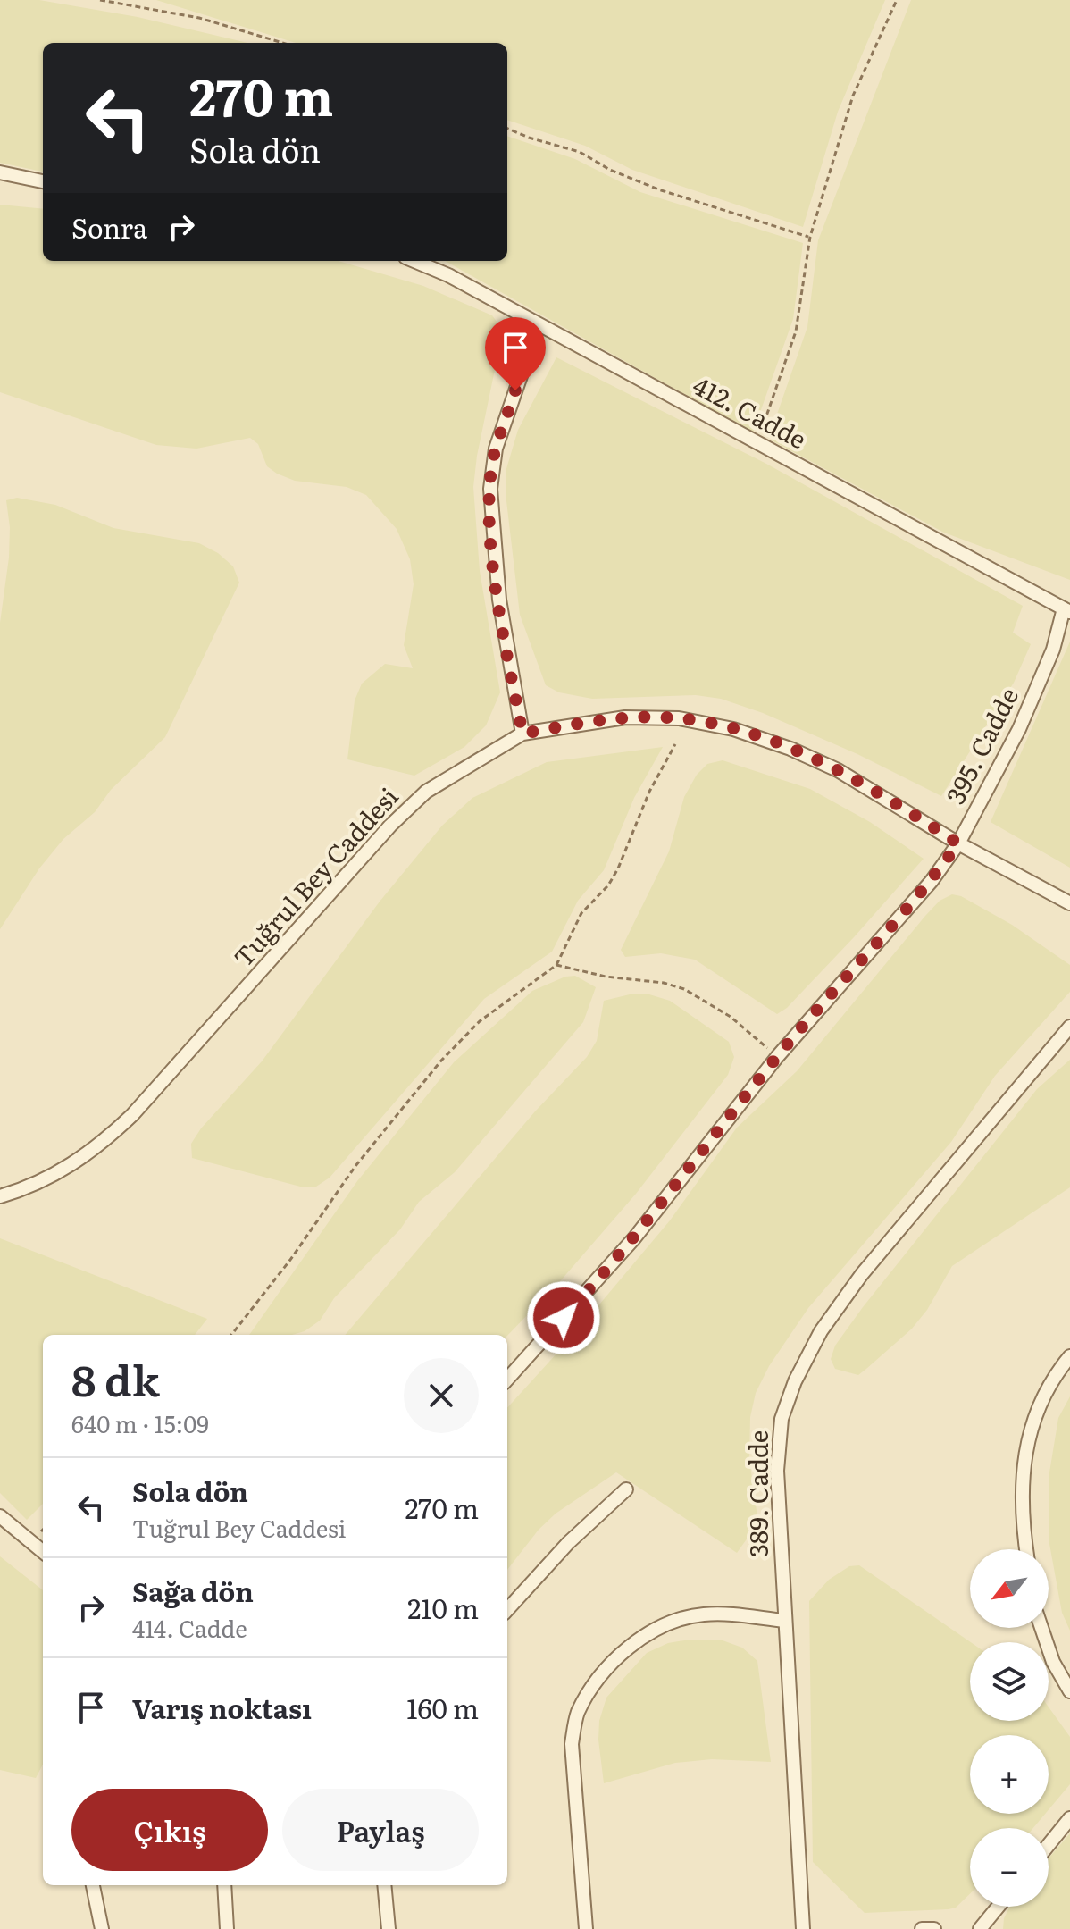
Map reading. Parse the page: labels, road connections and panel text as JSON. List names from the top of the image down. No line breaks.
{"streets":{"street":["412. Cadde","395. Cadde","Tuğrul Bey Caddesi","389. Cadde"]},"crossings":[["412. Cadde","395. Cadde"],["395. Cadde","Tuğrul Bey Caddesi"]],"north":"bottom left","page":{"turn":["270 m","Sola dön"],"then":"Sonra","heading":["8 dk","640 m · 15:09"],"list":[{"name":"Sola dön","note":"Tuğrul Bey Caddesi","value":"270 m"},{"name":"Sağa dön","note":"414. Cadde","value":"210 m"},{"name":"Varış noktası","value":"160 m"}],"map_buttons":["+","−"],"buttons":["Çıkış","Paylaş"]}}
